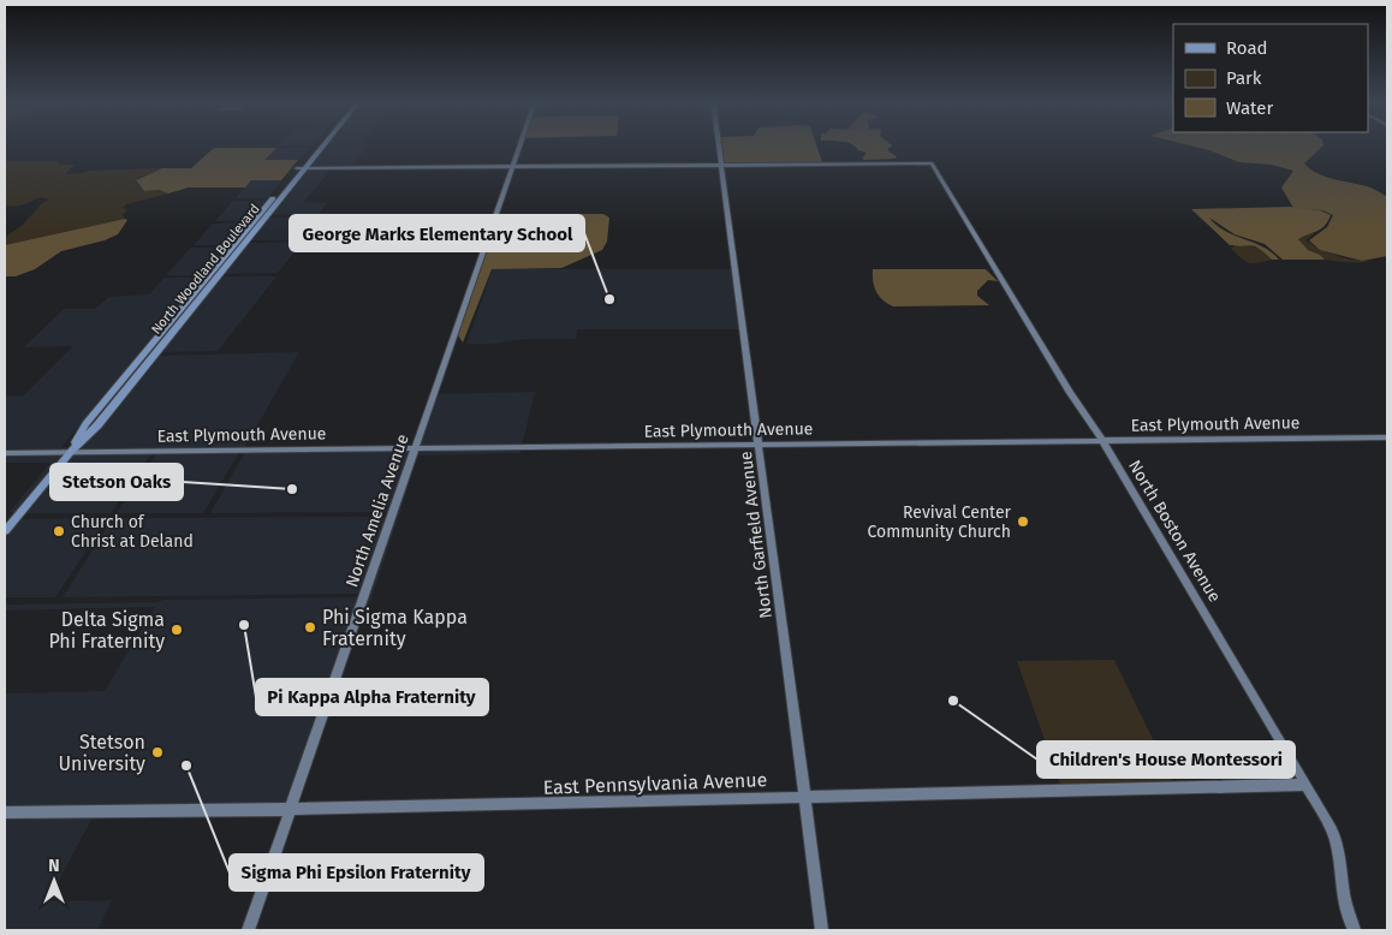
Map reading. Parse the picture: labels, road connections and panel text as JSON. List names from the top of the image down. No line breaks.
{"streets":{"main road":["North Woodland Boulevard"],"street":["East Plymouth Avenue","North Amelia Avenue","North Boston Avenue","North Garfield Avenue","East Pennsylvania Avenue"]},"crossings":[["North Woodland Boulevard","East Plymouth Avenue"],["East Plymouth Avenue","North Amelia Avenue"],["East Plymouth Avenue","North Boston Avenue"],["East Plymouth Avenue","North Garfield Avenue"],["North Amelia Avenue","East Pennsylvania Avenue"],["North Boston Avenue","North Garfield Avenue"],["North Boston Avenue","East Pennsylvania Avenue"],["North Garfield Avenue","East Pennsylvania Avenue"]],"places":["George Marks Elementary School","Stetson Oaks","Revival Center Community Church","Church of Christ at Deland","Pi Kappa Alpha Fraternity","Phi Sigma Kappa Fraternity","Delta Sigma Phi Fraternity","Children's House Montessori","Stetson University","Sigma Phi Epsilon Fraternity"],"legend":["Road","Park","Water"],"north":"top"}
